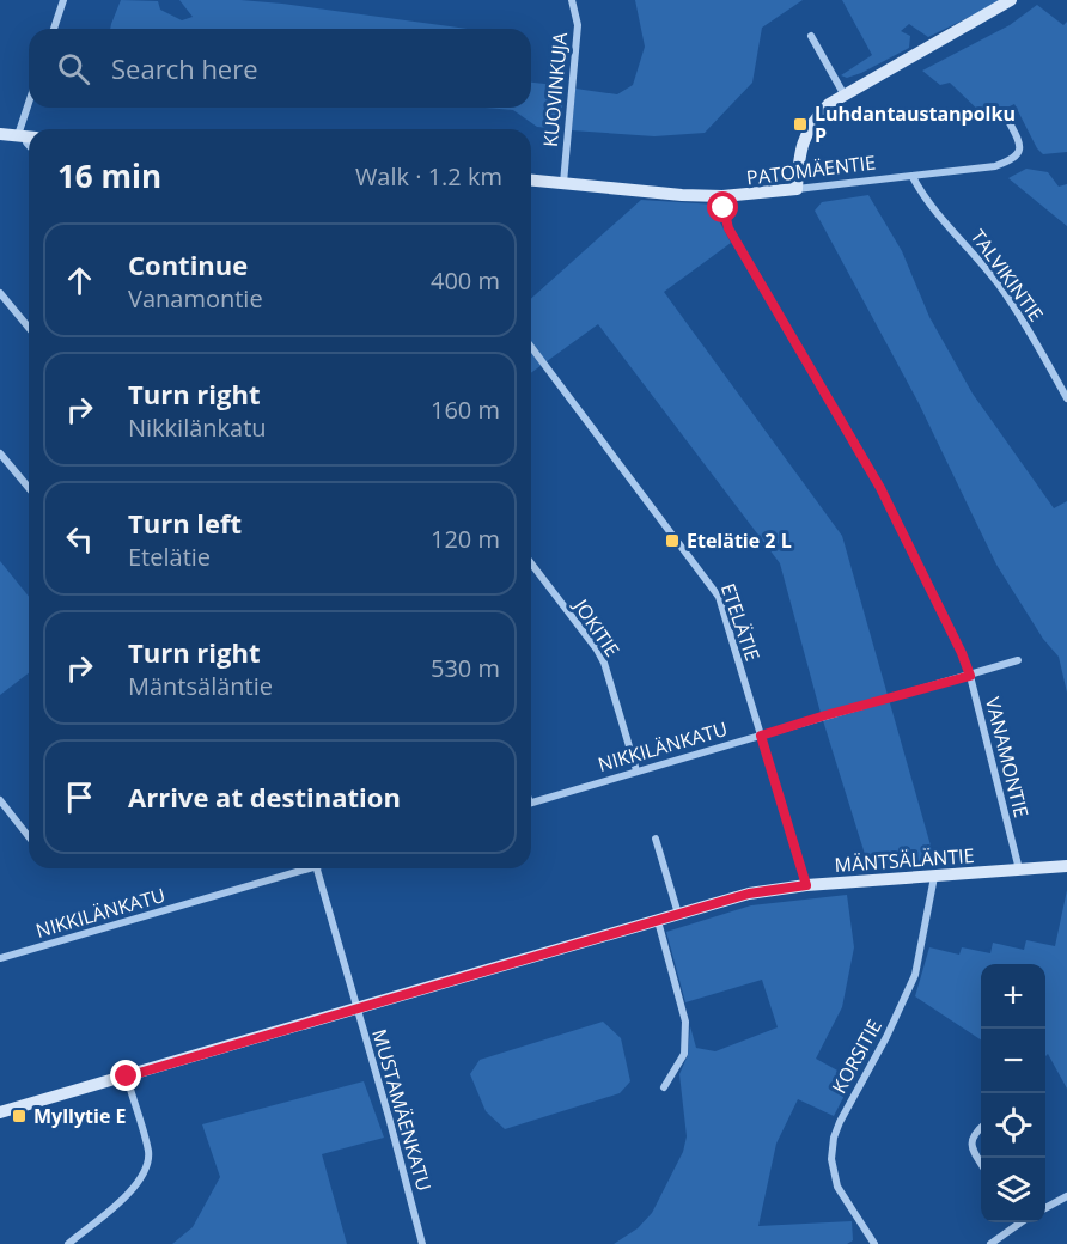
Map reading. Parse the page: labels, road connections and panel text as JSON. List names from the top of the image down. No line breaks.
{"streets":{"street":["KUOVINKUJA","PATOMÄENTIE","TALVIKINTIE","ETELÄTIE","JOKITIE","NIKKILÄNKATU","VANAMONTIE","MÄNTSÄLÄNTIE","KORSITIE","MUSTAMÄENKATU"]},"crossings":[["KUOVINKUJA","PATOMÄENTIE"],["PATOMÄENTIE","TALVIKINTIE"],["PATOMÄENTIE","VANAMONTIE"],["ETELÄTIE","NIKKILÄNKATU"],["ETELÄTIE","MÄNTSÄLÄNTIE"],["JOKITIE","NIKKILÄNKATU"],["NIKKILÄNKATU","VANAMONTIE"],["VANAMONTIE","MÄNTSÄLÄNTIE"],["MÄNTSÄLÄNTIE","KORSITIE"],["MÄNTSÄLÄNTIE","MUSTAMÄENKATU"]],"places":{"transit":["Luhdantaustanpolku P","Etelätie 2 L","Myllytie E"]},"page":{"search":"Search here","heading":["16 min","Walk · 1.2 km"],"list":[["Continue","Vanamontie","400 m"],["Turn right","Nikkilänkatu","160 m"],["Turn left","Etelätie","120 m"],["Turn right","Mäntsäläntie","530 m"],"Arrive at destination"],"map_buttons":["+","−"]}}
